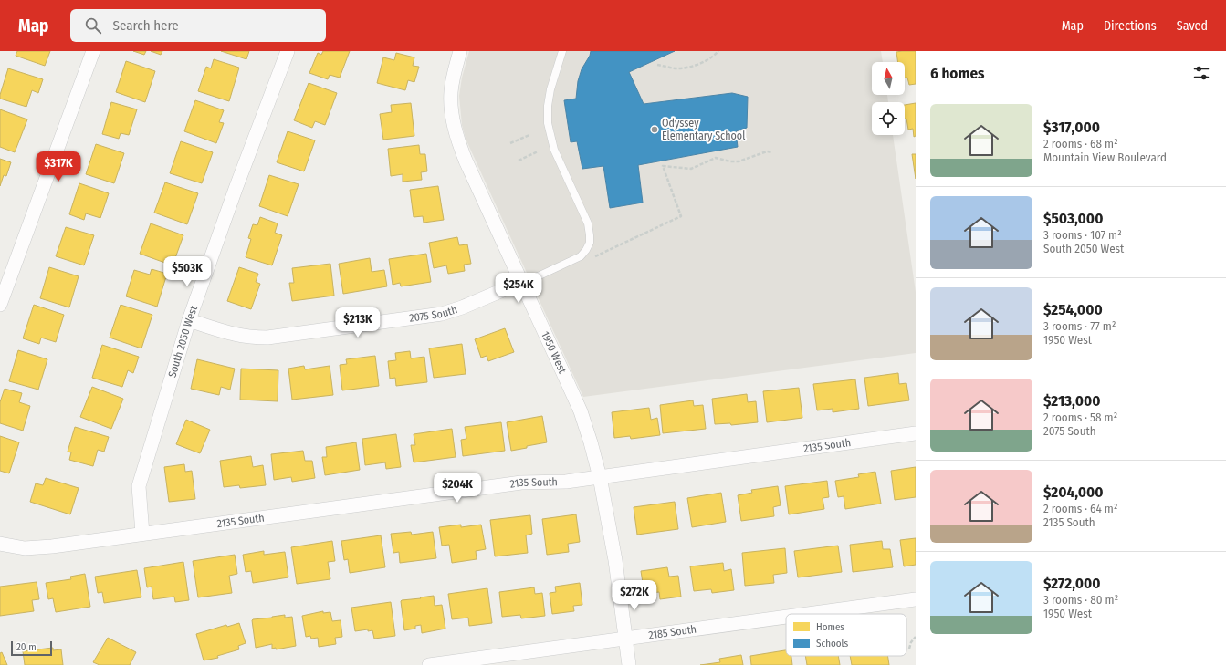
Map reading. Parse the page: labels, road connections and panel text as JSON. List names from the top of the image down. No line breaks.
{"streets":{"street":["2075 South","South 2050 West","1950 West","2135 South","2185 South"]},"crossings":[["2075 South","South 2050 West"],["2075 South","1950 West"],["South 2050 West","2135 South"],["1950 West","2135 South"],["1950 West","2185 South"]],"places":["Odyssey Elementary School"],"legend":["Homes","Schools"],"scale_bar":"20 m","north":"top","page":{"header":"Map","search":"Search here","nav":["Map","Directions","Saved"],"heading":"6 homes","list":[{"name":"$317,000","note":"2 rooms · 68 m² · Mountain View Boulevard"},{"name":"$503,000","note":"3 rooms · 107 m² · South 2050 West"},{"name":"$254,000","note":"3 rooms · 77 m² · 1950 West"},{"name":"$213,000","note":"2 rooms · 58 m² · 2075 South"},{"name":"$204,000","note":"2 rooms · 64 m² · 2135 South"},{"name":"$272,000","note":"3 rooms · 80 m² · 1950 West"}],"price":["$317K","$503K","$254K","$213K","$204K","$272K"],"scale":"20 m"}}
